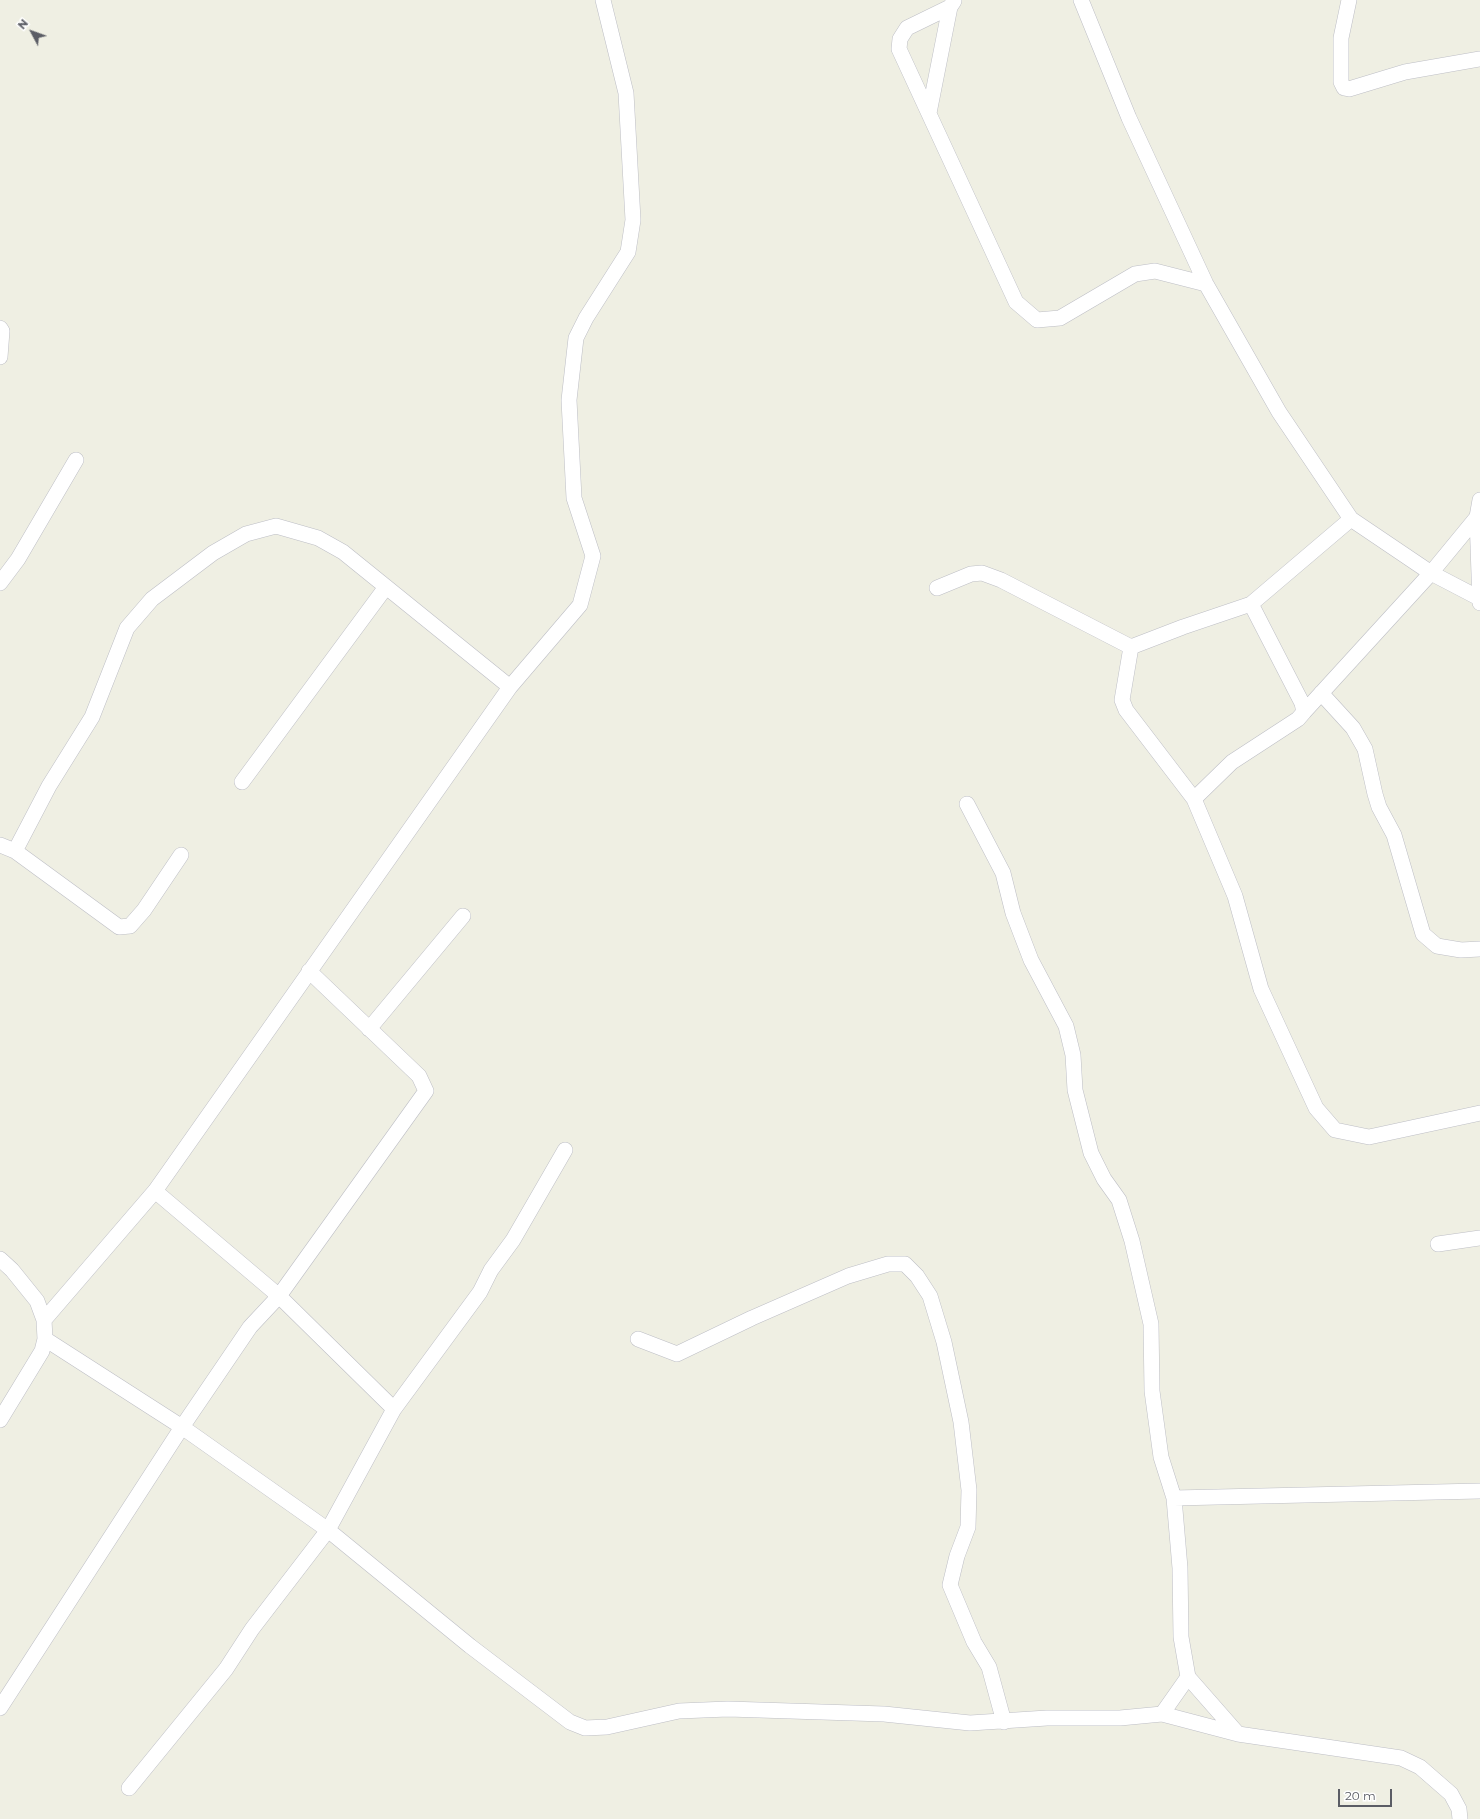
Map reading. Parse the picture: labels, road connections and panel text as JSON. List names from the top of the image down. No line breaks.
{"scale_bar":"20 m","north":"top left"}
